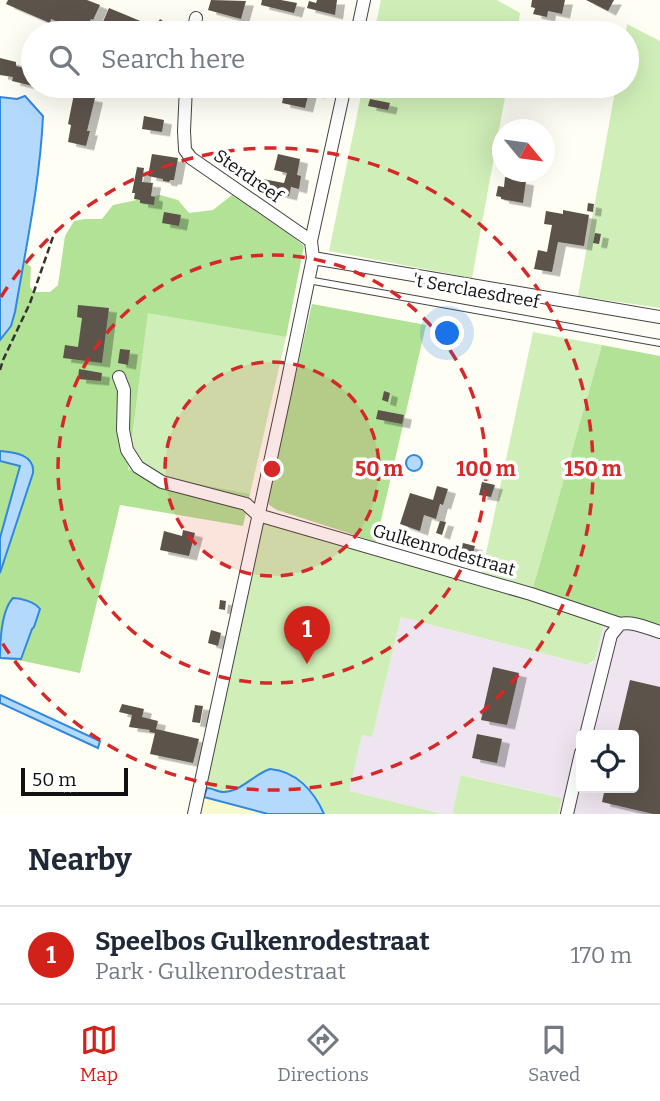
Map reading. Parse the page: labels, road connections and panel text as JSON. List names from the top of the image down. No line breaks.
{"streets":{"street":["Sterdreef","'t Serclaesdreef","Gulkenrodestraat"]},"scale_bar":"50 m","north":"bottom right","page":{"search":"Search here","pins":"1","scale":"50 m","heading":"Nearby","list":[{"mark":"1","name":"Speelbos Gulkenrodestraat","note":"Park · Gulkenrodestraat","value":"170 m"}],"nav":["Map","Directions","Saved"]},"rings":["50 m","100 m","150 m"]}
